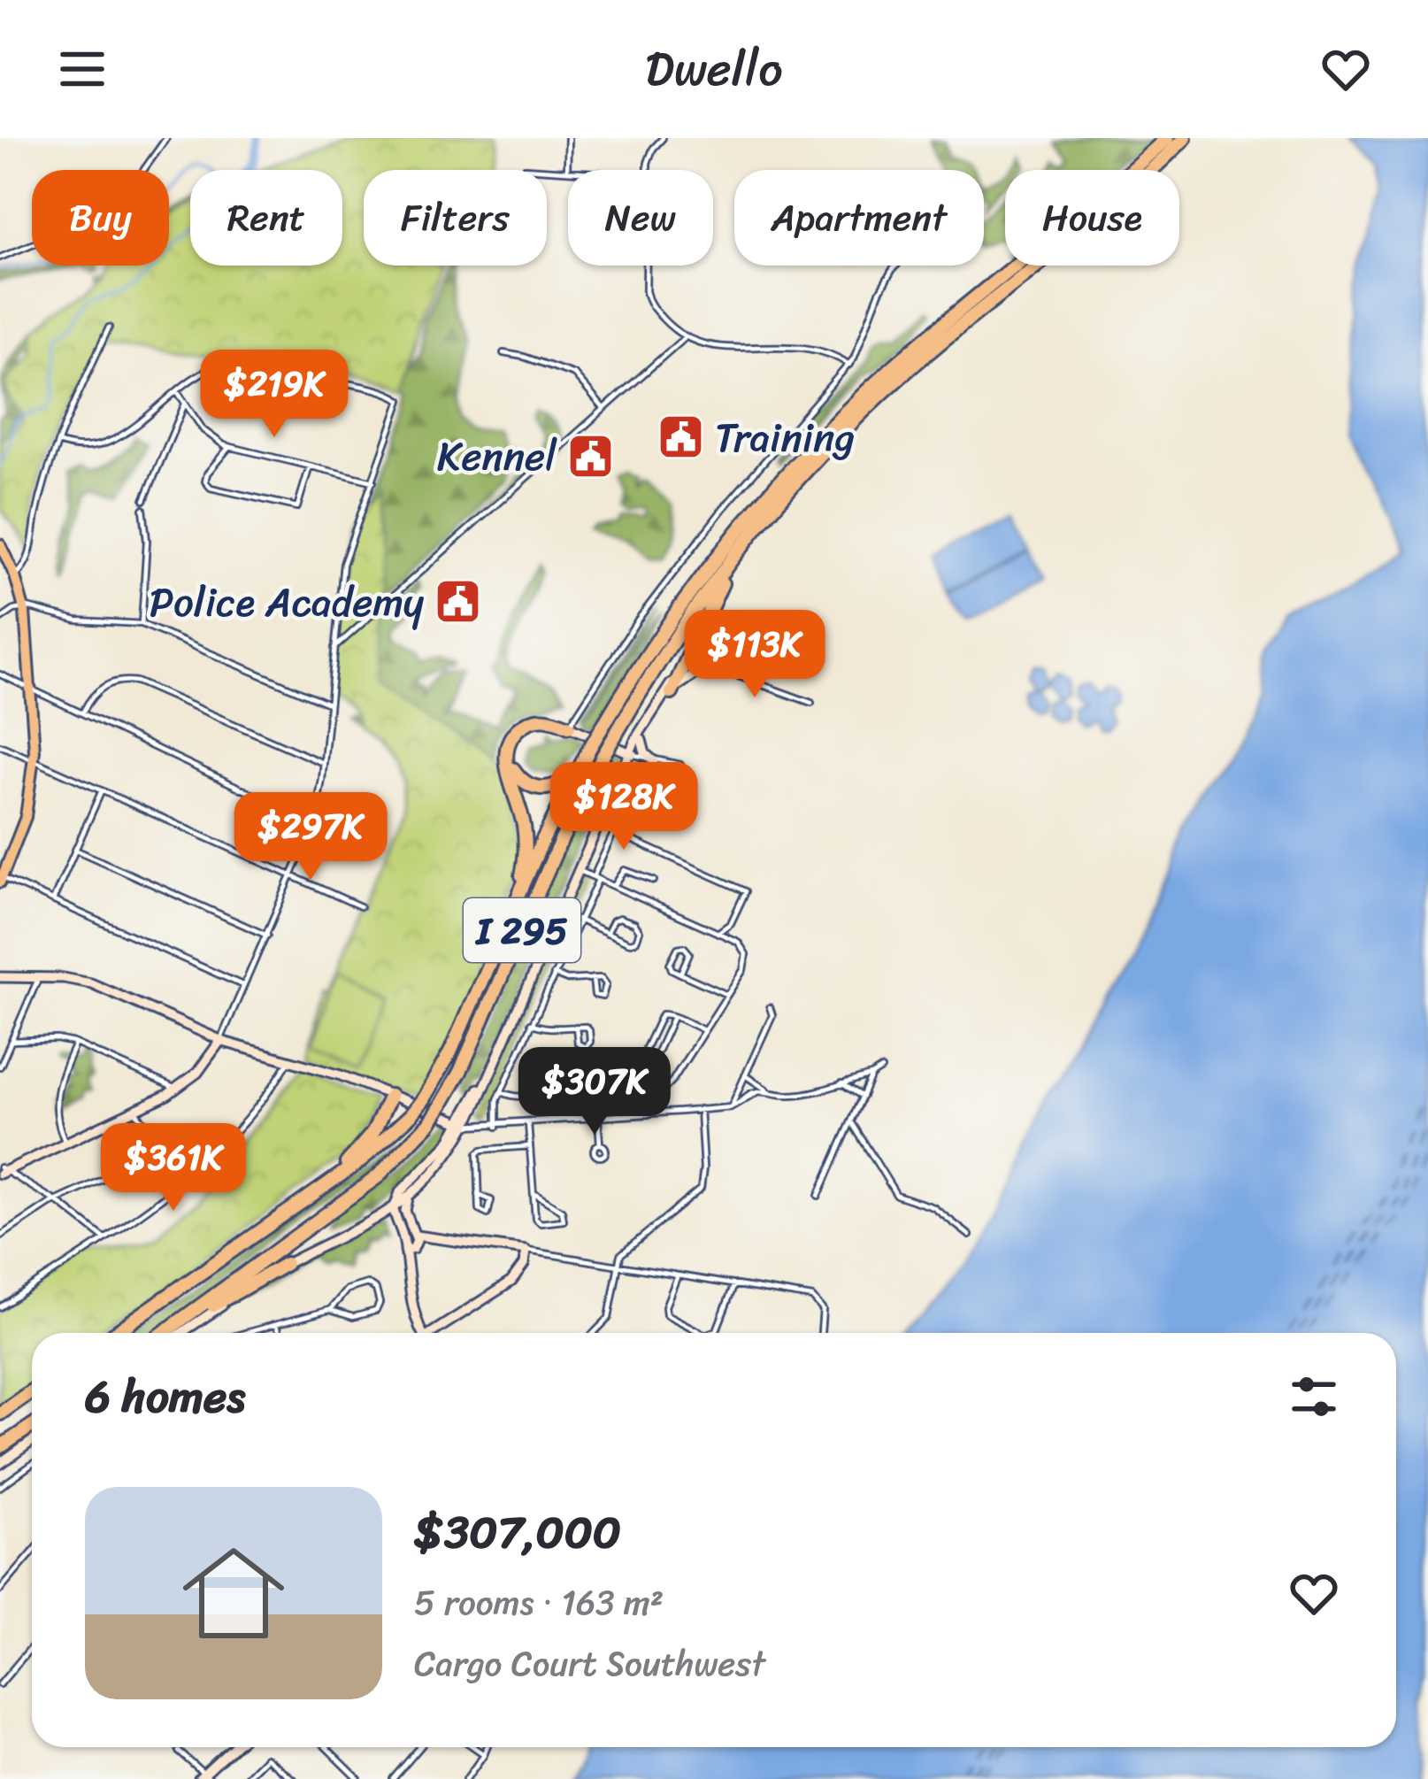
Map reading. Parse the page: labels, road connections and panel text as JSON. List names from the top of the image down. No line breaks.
{"streets":{"highway":["I 295"]},"places":{"public building":["Training","Kennel","Police Academy"]},"page":{"header":"Dwello","chip":["Buy","Rent","Filters","New","Apartment","House"],"price":["$219K","$113K","$128K","$297K","$307K","$361K"],"heading":"6 homes","list":[{"name":"$307,000","note":"5 rooms · 163 m² · Cargo Court Southwest"}]}}
